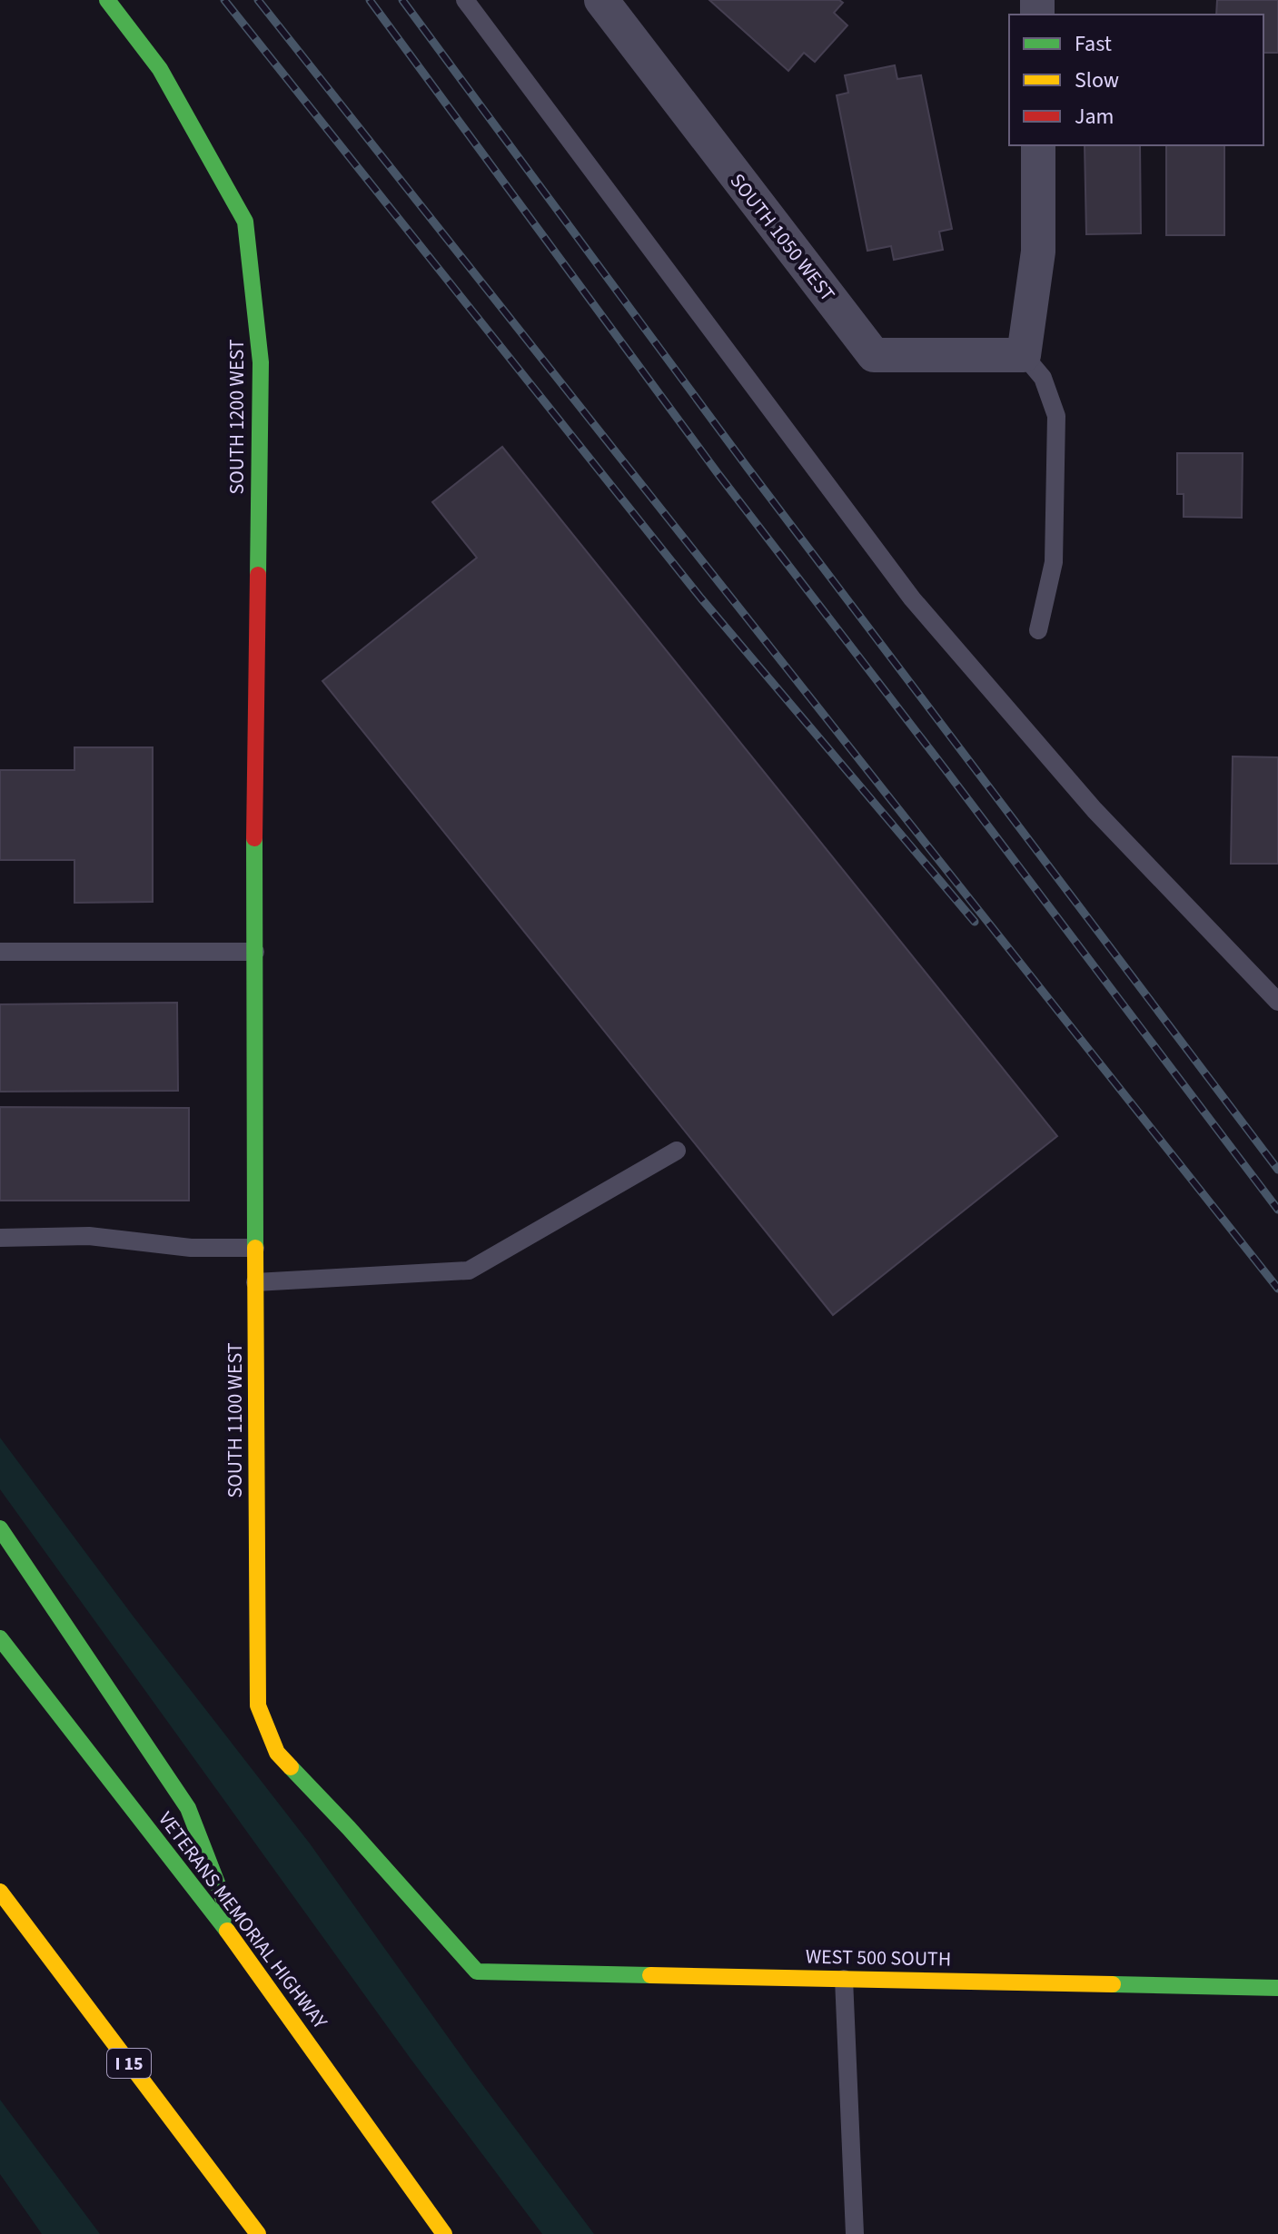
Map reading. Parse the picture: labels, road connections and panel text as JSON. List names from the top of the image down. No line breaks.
{"streets":{"main road":["SOUTH 1200 WEST","SOUTH 1100 WEST","VETERANS MEMORIAL HIGHWAY","WEST 500 SOUTH","I 15"],"street":["SOUTH 1050 WEST"]},"crossings":[["SOUTH 1200 WEST","SOUTH 1100 WEST"],["SOUTH 1100 WEST","WEST 500 SOUTH"]],"legend":["Fast","Slow","Jam"]}
